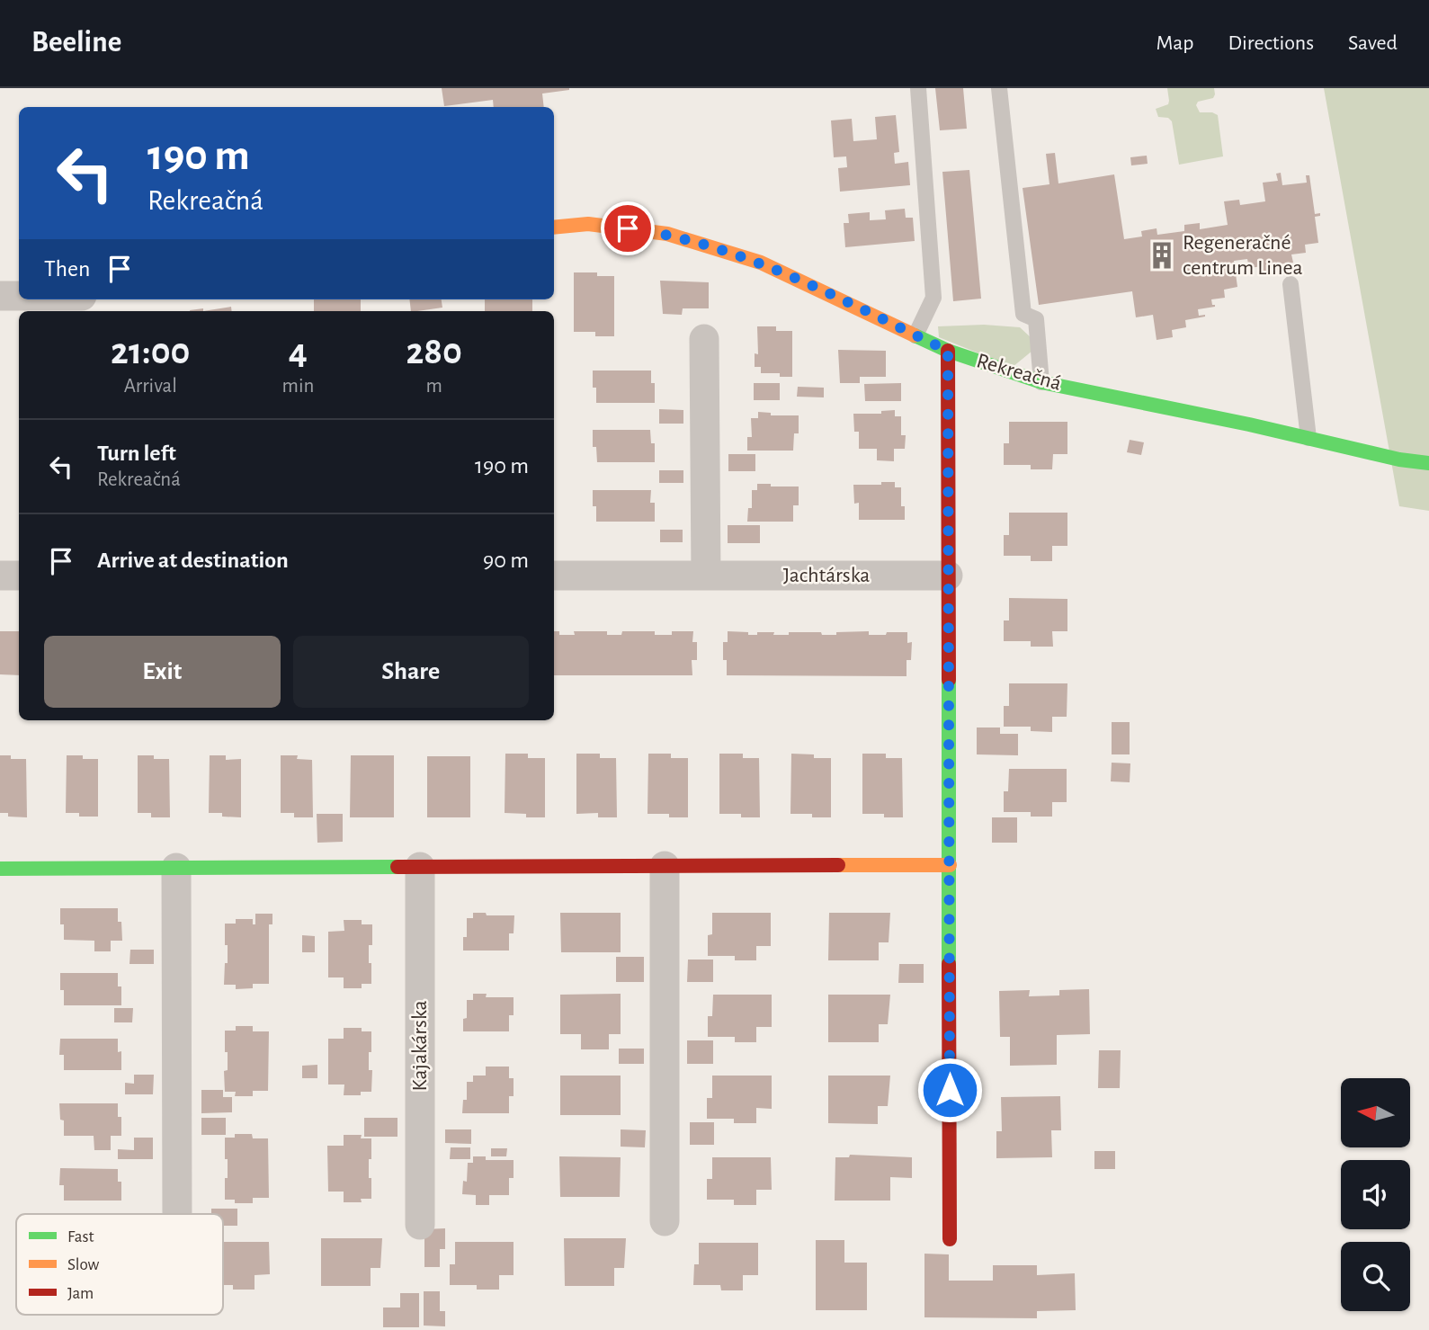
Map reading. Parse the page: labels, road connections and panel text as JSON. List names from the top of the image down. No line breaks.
{"streets":{"street":["Rekreačná","Jachtárska","Kajakárska"]},"places":{"building":["Regeneračné centrum Linea"]},"legend":["Fast","Slow","Jam"],"north":"left","page":{"header":"Beeline","nav":["Map","Directions","Saved"],"turn":["190 m","Rekreačná"],"then":"Then","eta":["21:00","Arrival","4","min","280","m"],"list":[{"name":"Turn left","note":"Rekreačná","value":"190 m"},{"name":"Arrive at destination","value":"90 m"}],"buttons":["Exit","Share"]}}
